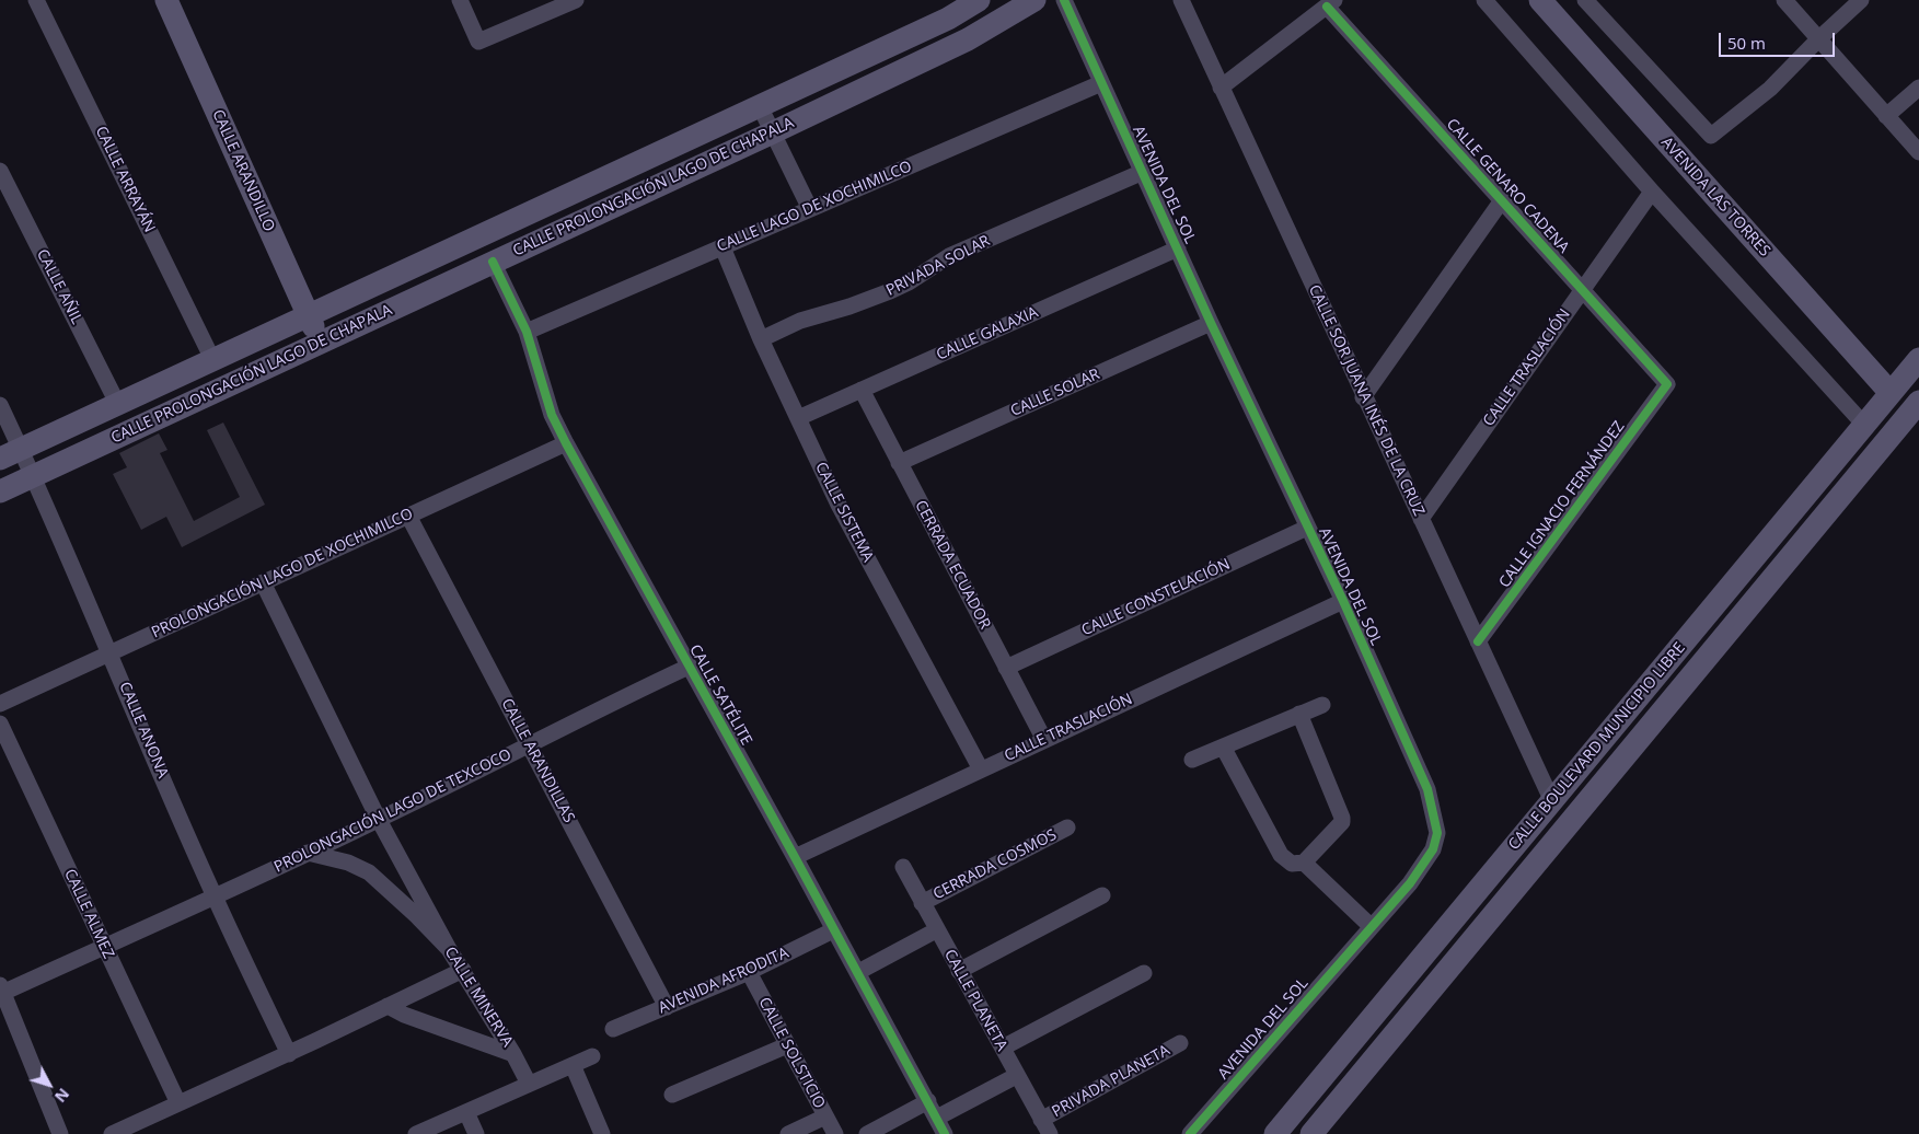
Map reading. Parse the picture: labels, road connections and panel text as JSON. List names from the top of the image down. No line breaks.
{"streets":{"main road":["CALLE ARANDILLO","CALLE PROLONGACIÓN LAGO DE CHAPALA","AVENIDA LAS TORRES","CALLE BOULEVARD MUNICIPIO LIBRE"],"street":["CALLE ARRAYÁN","AVENIDA DEL SOL","CALLE GENARO CADENA","CALLE LAGO DE XOCHIMILCO","PRIVADA SOLAR","CALLE AÑIL","CALLE GALAXIA","CALLE TRASLACIÓN","CALLE SOLAR","CALLE SOR JUANA INÉS DE LA CRUZ","CALLE IGNACIO FERNÁNDEZ","CALLE SISTEMA","CERRADA ECUADOR","PROLONGACIÓN LAGO DE XOCHIMILCO","CALLE CONSTELACIÓN","CALLE SATÉLITE","CALLE ANONA","CALLE ARANDILLAS","PROLONGACIÓN LAGO DE TEXCOCO","CERRADA COSMOS","CALLE ALMEZ","AVENIDA AFRODITA","CALLE MINERVA","CALLE PLANETA","CALLE SOLSTICIO","PRIVADA PLANETA"]},"crossings":[["CALLE ARANDILLO","CALLE PROLONGACIÓN LAGO DE CHAPALA"],["CALLE ARRAYÁN","CALLE PROLONGACIÓN LAGO DE CHAPALA"],["AVENIDA DEL SOL","CALLE LAGO DE XOCHIMILCO"],["AVENIDA DEL SOL","PRIVADA SOLAR"],["AVENIDA DEL SOL","CALLE GALAXIA"],["AVENIDA DEL SOL","CALLE TRASLACIÓN"],["AVENIDA DEL SOL","CALLE SOLAR"],["AVENIDA DEL SOL","CALLE CONSTELACIÓN"],["CALLE GENARO CADENA","CALLE TRASLACIÓN"],["CALLE GENARO CADENA","CALLE IGNACIO FERNÁNDEZ"],["CALLE PROLONGACIÓN LAGO DE CHAPALA","CALLE AÑIL"],["CALLE PROLONGACIÓN LAGO DE CHAPALA","CALLE SATÉLITE"],["CALLE PROLONGACIÓN LAGO DE CHAPALA","CALLE ANONA"],["AVENIDA LAS TORRES","CALLE BOULEVARD MUNICIPIO LIBRE"],["CALLE LAGO DE XOCHIMILCO","CALLE SISTEMA"],["CALLE LAGO DE XOCHIMILCO","CALLE SATÉLITE"],["PRIVADA SOLAR","CALLE SISTEMA"],["CALLE GALAXIA","CALLE SISTEMA"],["CALLE GALAXIA","CERRADA ECUADOR"],["CALLE TRASLACIÓN","CALLE SOR JUANA INÉS DE LA CRUZ"],["CALLE TRASLACIÓN","CALLE SISTEMA"],["CALLE TRASLACIÓN","CERRADA ECUADOR"],["CALLE TRASLACIÓN","CALLE SATÉLITE"],["CALLE SOLAR","CERRADA ECUADOR"],["CALLE SOR JUANA INÉS DE LA CRUZ","CALLE IGNACIO FERNÁNDEZ"],["CALLE SOR JUANA INÉS DE LA CRUZ","CALLE BOULEVARD MUNICIPIO LIBRE"],["CERRADA ECUADOR","CALLE CONSTELACIÓN"],["PROLONGACIÓN LAGO DE XOCHIMILCO","CALLE SATÉLITE"],["PROLONGACIÓN LAGO DE XOCHIMILCO","CALLE ANONA"],["PROLONGACIÓN LAGO DE XOCHIMILCO","CALLE ARANDILLAS"],["CALLE SATÉLITE","PROLONGACIÓN LAGO DE TEXCOCO"],["CALLE SATÉLITE","AVENIDA AFRODITA"],["CALLE ANONA","PROLONGACIÓN LAGO DE TEXCOCO"],["CALLE ARANDILLAS","PROLONGACIÓN LAGO DE TEXCOCO"],["CALLE ARANDILLAS","AVENIDA AFRODITA"],["PROLONGACIÓN LAGO DE TEXCOCO","CALLE ALMEZ"],["PROLONGACIÓN LAGO DE TEXCOCO","CALLE MINERVA"],["CERRADA COSMOS","CALLE PLANETA"],["AVENIDA AFRODITA","CALLE SOLSTICIO"],["CALLE PLANETA","PRIVADA PLANETA"]],"scale_bar":"50 m","north":"bottom right"}
